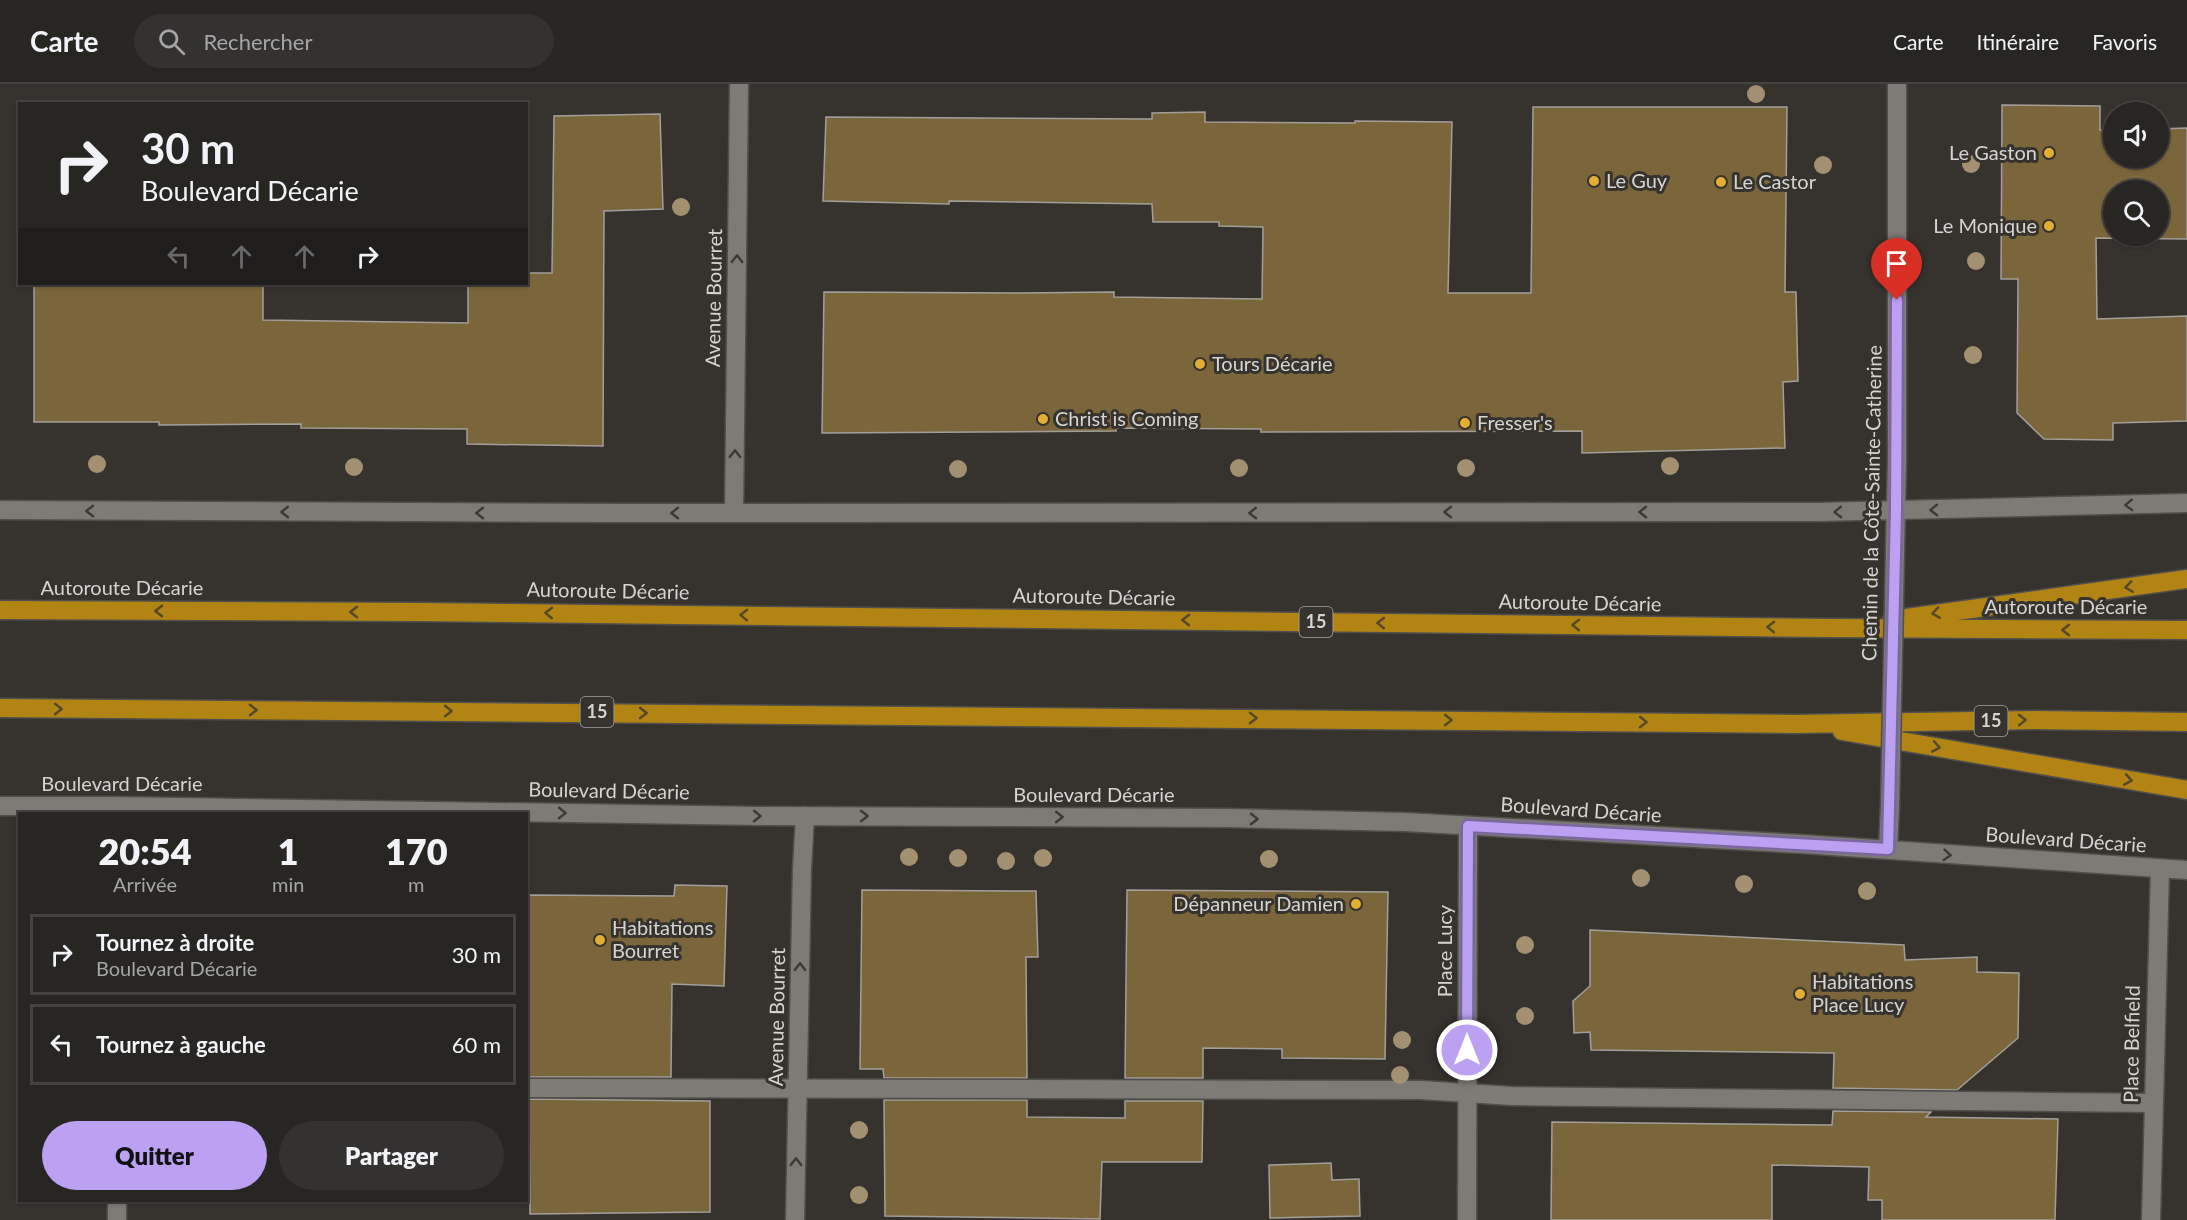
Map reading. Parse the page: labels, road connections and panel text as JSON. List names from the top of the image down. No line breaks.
{"streets":{"highway":["Autoroute Décarie","15"],"main road":["Avenue Bourret","Chemin de la Côte-Sainte-Catherine","Boulevard Décarie","Place Lucy","Place Belfield"]},"crossings":[["Avenue Bourret","Boulevard Décarie"],["Chemin de la Côte-Sainte-Catherine","Boulevard Décarie"],["Boulevard Décarie","Place Lucy"],["Boulevard Décarie","Place Belfield"]],"one_way":["Avenue Bourret","Boulevard Décarie"],"places":["Le Gaston","Le Guy","Le Castor","Le Monique","Tours Décarie","Christ is Coming","Fresser's","Dépanneur Damien","Habitations Bourret","Habitations Place Lucy"],"page":{"header":"Carte","search":"Rechercher","nav":["Carte","Itinéraire","Favoris"],"turn":["30 m","Boulevard Décarie"],"eta":["20:54","Arrivée","1","min","170","m"],"list":[{"name":"Tournez à droite","note":"Boulevard Décarie","value":"30 m"},{"name":"Tournez à gauche","value":"60 m"}],"buttons":["Quitter","Partager"]}}
